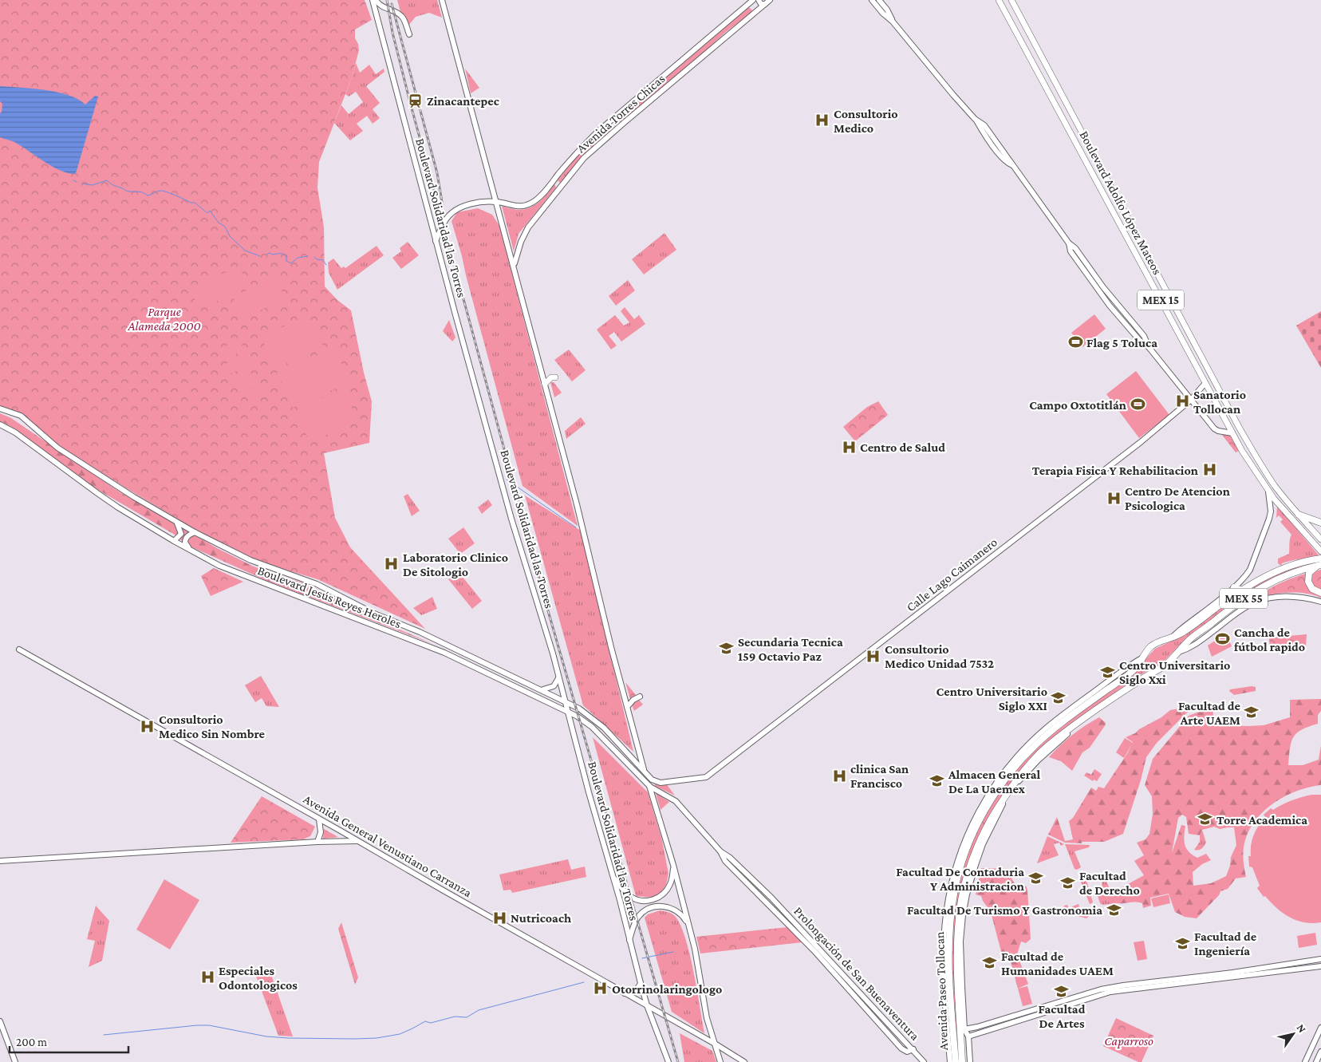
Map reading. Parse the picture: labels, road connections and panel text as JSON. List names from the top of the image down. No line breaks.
{"streets":{"highway":["MEX 55","Avenida Paseo Tollocan"],"main road":["Avenida Torres Chicas","Boulevard Adolfo López Mateos","Boulevard Solidaridad las Torres","MEX 15","Calle Lago Caimanero","Boulevard Jesús Reyes Heroles","Avenida General Venustiano Carranza","Prolongación de San Buenaventura"]},"crossings":[["Boulevard Adolfo López Mateos","Calle Lago Caimanero"],["Boulevard Solidaridad las Torres","Boulevard Jesús Reyes Heroles"],["Boulevard Solidaridad las Torres","Avenida General Venustiano Carranza"],["Calle Lago Caimanero","Boulevard Jesús Reyes Heroles"],["Boulevard Jesús Reyes Heroles","Prolongación de San Buenaventura"]],"parks":["Parque Alameda 2000","Caparroso"],"places":{"station":["Zinacantepec"],"hospital":["Consultorio Medico","Sanatorio Tollocan","Centro de Salud","Terapia Fisica Y Rehabilitacion","Centro De Atencion Psicologica","Laboratorio Clinico De Sitologio","Consultorio Medico Unidad 7532","Consultorio Medico Sin Nombre","clinica San Francisco","Nutricoach","Especiales Odontologicos","Otorrinolaringologo"],"sports":["Flag 5 Toluca","Campo Oxtotitlán","Cancha de fútbol rapido"],"school or university":["Secundaria Tecnica 159 Octavio Paz","Centro Universitario Siglo Xxi","Centro Universitario Siglo XXI","Facultad de Arte UAEM","Almacen General De La Uaemex","Torre Academica","Facultad De Contaduria Y Administracion","Facultad de Derecho","Facultad De Turismo Y Gastronomia","Facultad de Ingeniería","Facultad de Humanidades UAEM","Facultad De Artes"]},"scale_bar":"200 m","north":"top right"}
